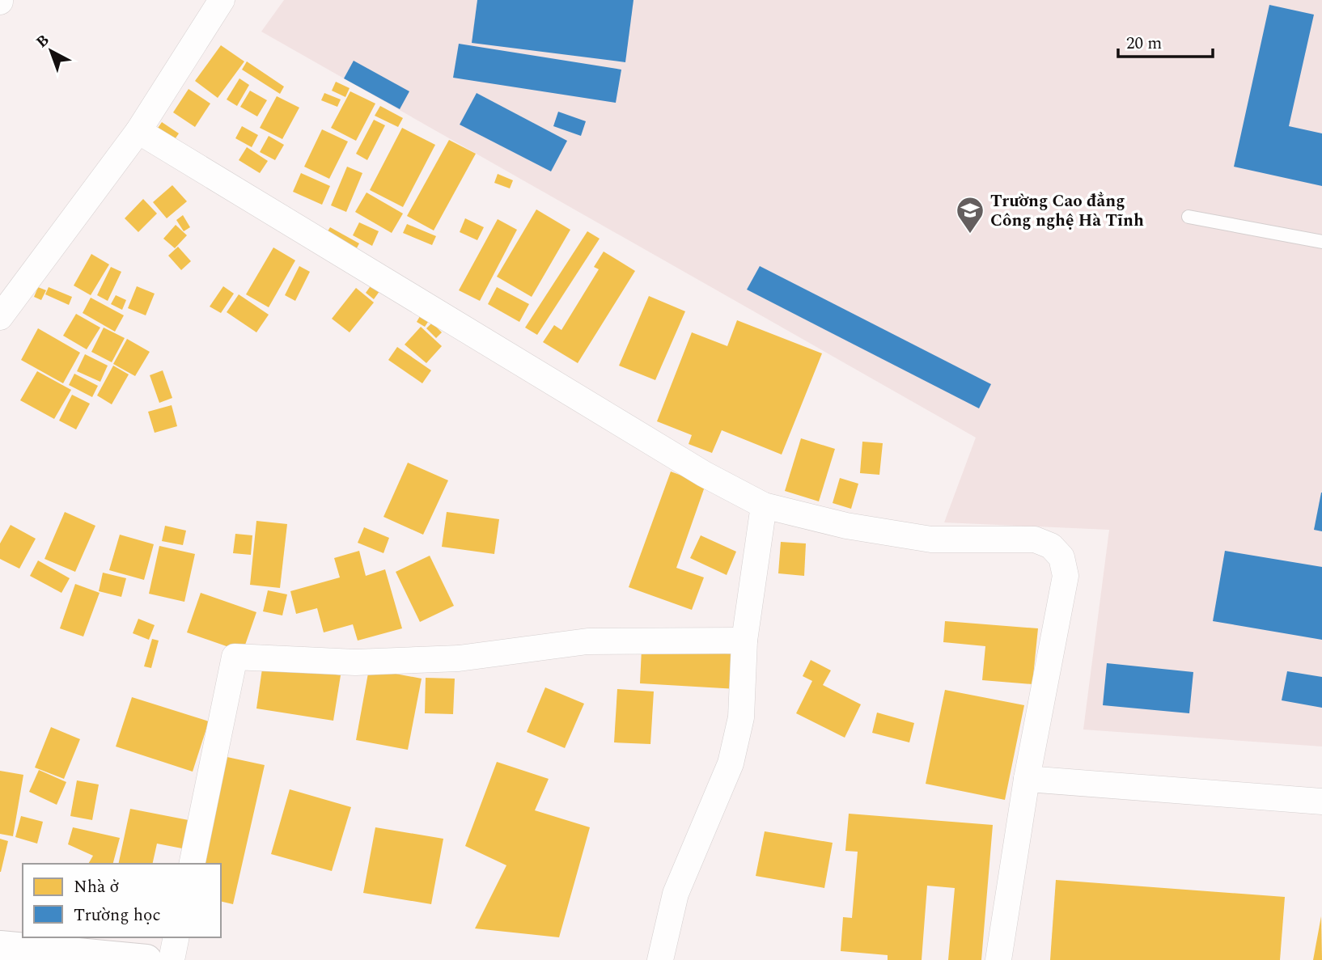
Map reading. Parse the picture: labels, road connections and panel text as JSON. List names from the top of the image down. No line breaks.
{"places":{"school or university":["Trường Cao đẳng Công nghệ Hà Tĩnh"]},"legend":["Nhà ở","Trường học"],"scale_bar":"20 m","north":"top left"}
